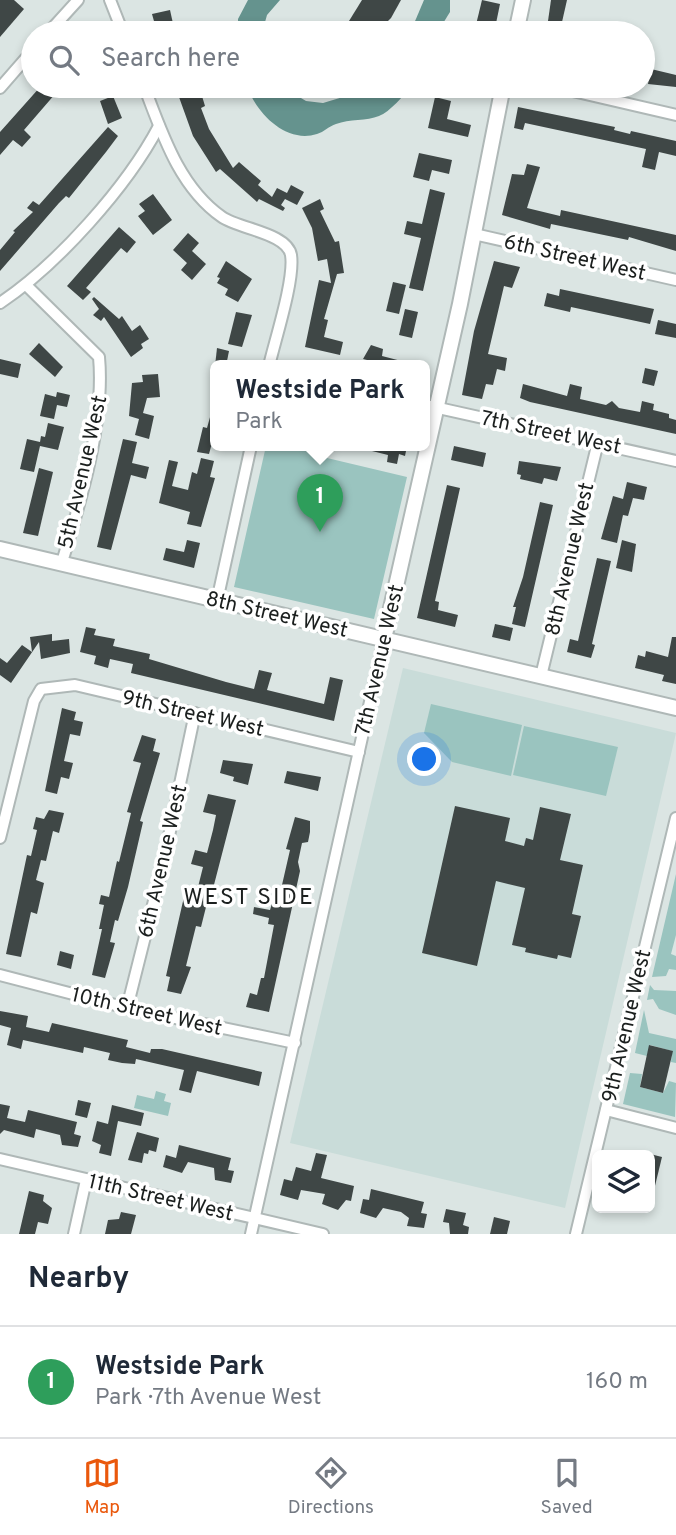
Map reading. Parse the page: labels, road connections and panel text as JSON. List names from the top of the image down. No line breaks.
{"streets":{"street":["6th Street West","7th Street West","5th Avenue West","8th Avenue West","8th Street West","7th Avenue West","9th Street West","6th Avenue West","10th Street West","9th Avenue West","11th Street West"]},"crossings":[["6th Street West","7th Avenue West"],["7th Street West","8th Avenue West"],["7th Street West","7th Avenue West"],["5th Avenue West","8th Street West"],["8th Avenue West","8th Street West"],["8th Street West","7th Avenue West"],["7th Avenue West","9th Street West"],["7th Avenue West","10th Street West"],["7th Avenue West","11th Street West"],["9th Street West","6th Avenue West"],["6th Avenue West","10th Street West"]],"districts":["WEST SIDE"],"page":{"search":"Search here","popup":["Westside Park","Park"],"pins":"1","heading":"Nearby","list":[{"mark":"1","name":"Westside Park","note":"Park · 7th Avenue West","value":"160 m"}],"nav":["Map","Directions","Saved"]}}
